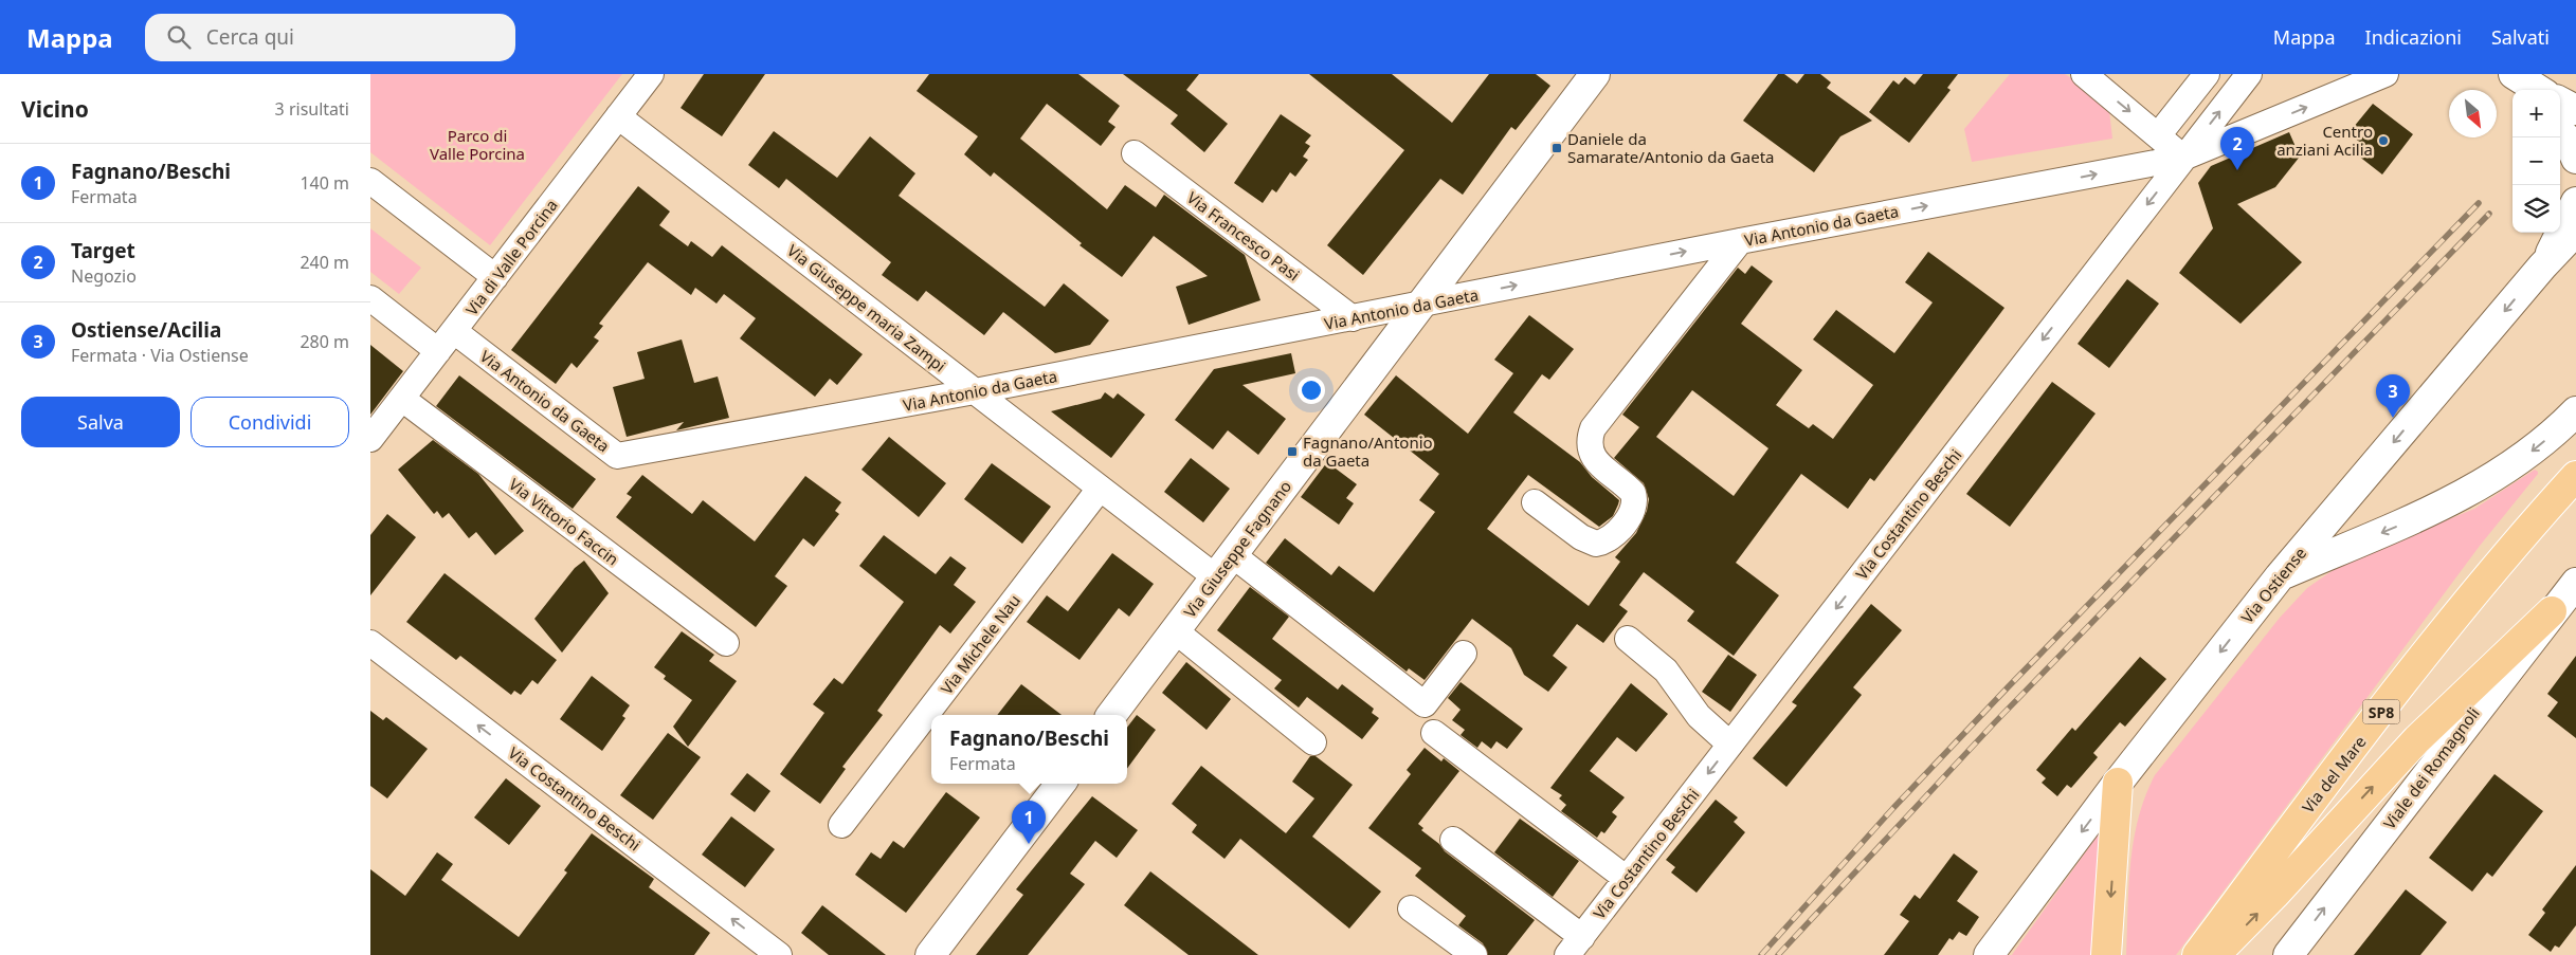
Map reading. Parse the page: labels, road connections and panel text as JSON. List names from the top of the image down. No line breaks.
{"streets":{"main road":["Via Giuseppe Fagnano","Via Ostiense","SP8","Viale dei Romagnoli","Via del Mare"],"street":["Via Antonio da Gaeta","Via Francesco Pasi","Via di Valle Porcina","Via Giuseppe maria Zampi","Via Costantino Beschi","Via Vittorio Faccin","Via Michele Nau"]},"crossings":[["Via Antonio da Gaeta","Via Francesco Pasi"],["Via Antonio da Gaeta","Via di Valle Porcina"],["Via Antonio da Gaeta","Via Giuseppe maria Zampi"],["Via Antonio da Gaeta","Via Costantino Beschi"],["Via Antonio da Gaeta","Via Giuseppe Fagnano"],["Via di Valle Porcina","Via Giuseppe maria Zampi"],["Via di Valle Porcina","Via Vittorio Faccin"],["Via Giuseppe maria Zampi","Via Giuseppe Fagnano"],["Via Giuseppe maria Zampi","Via Michele Nau"]],"one_way":["Via Antonio da Gaeta"],"parks":["Parco di Valle Porcina"],"places":{"other":["Centro anziani Acilia"],"transit":["Daniele da Samarate/Antonio da Gaeta","Fagnano/Antonio da Gaeta"]},"north":"bottom right","page":{"header":"Mappa","search":"Cerca qui","nav":["Mappa","Indicazioni","Salvati"],"heading":["Vicino","3 risultati"],"map_buttons":["+","−"],"pins":["2","3","1"],"list":[{"mark":"1","name":"Fagnano/Beschi","note":"Fermata","value":"140 m"},{"mark":"2","name":"Target","note":"Negozio","value":"240 m"},{"mark":"3","name":"Ostiense/Acilia","note":"Fermata · Via Ostiense","value":"280 m"}],"buttons":["Salva","Condividi"],"popup":["Fagnano/Beschi","Fermata"]}}
